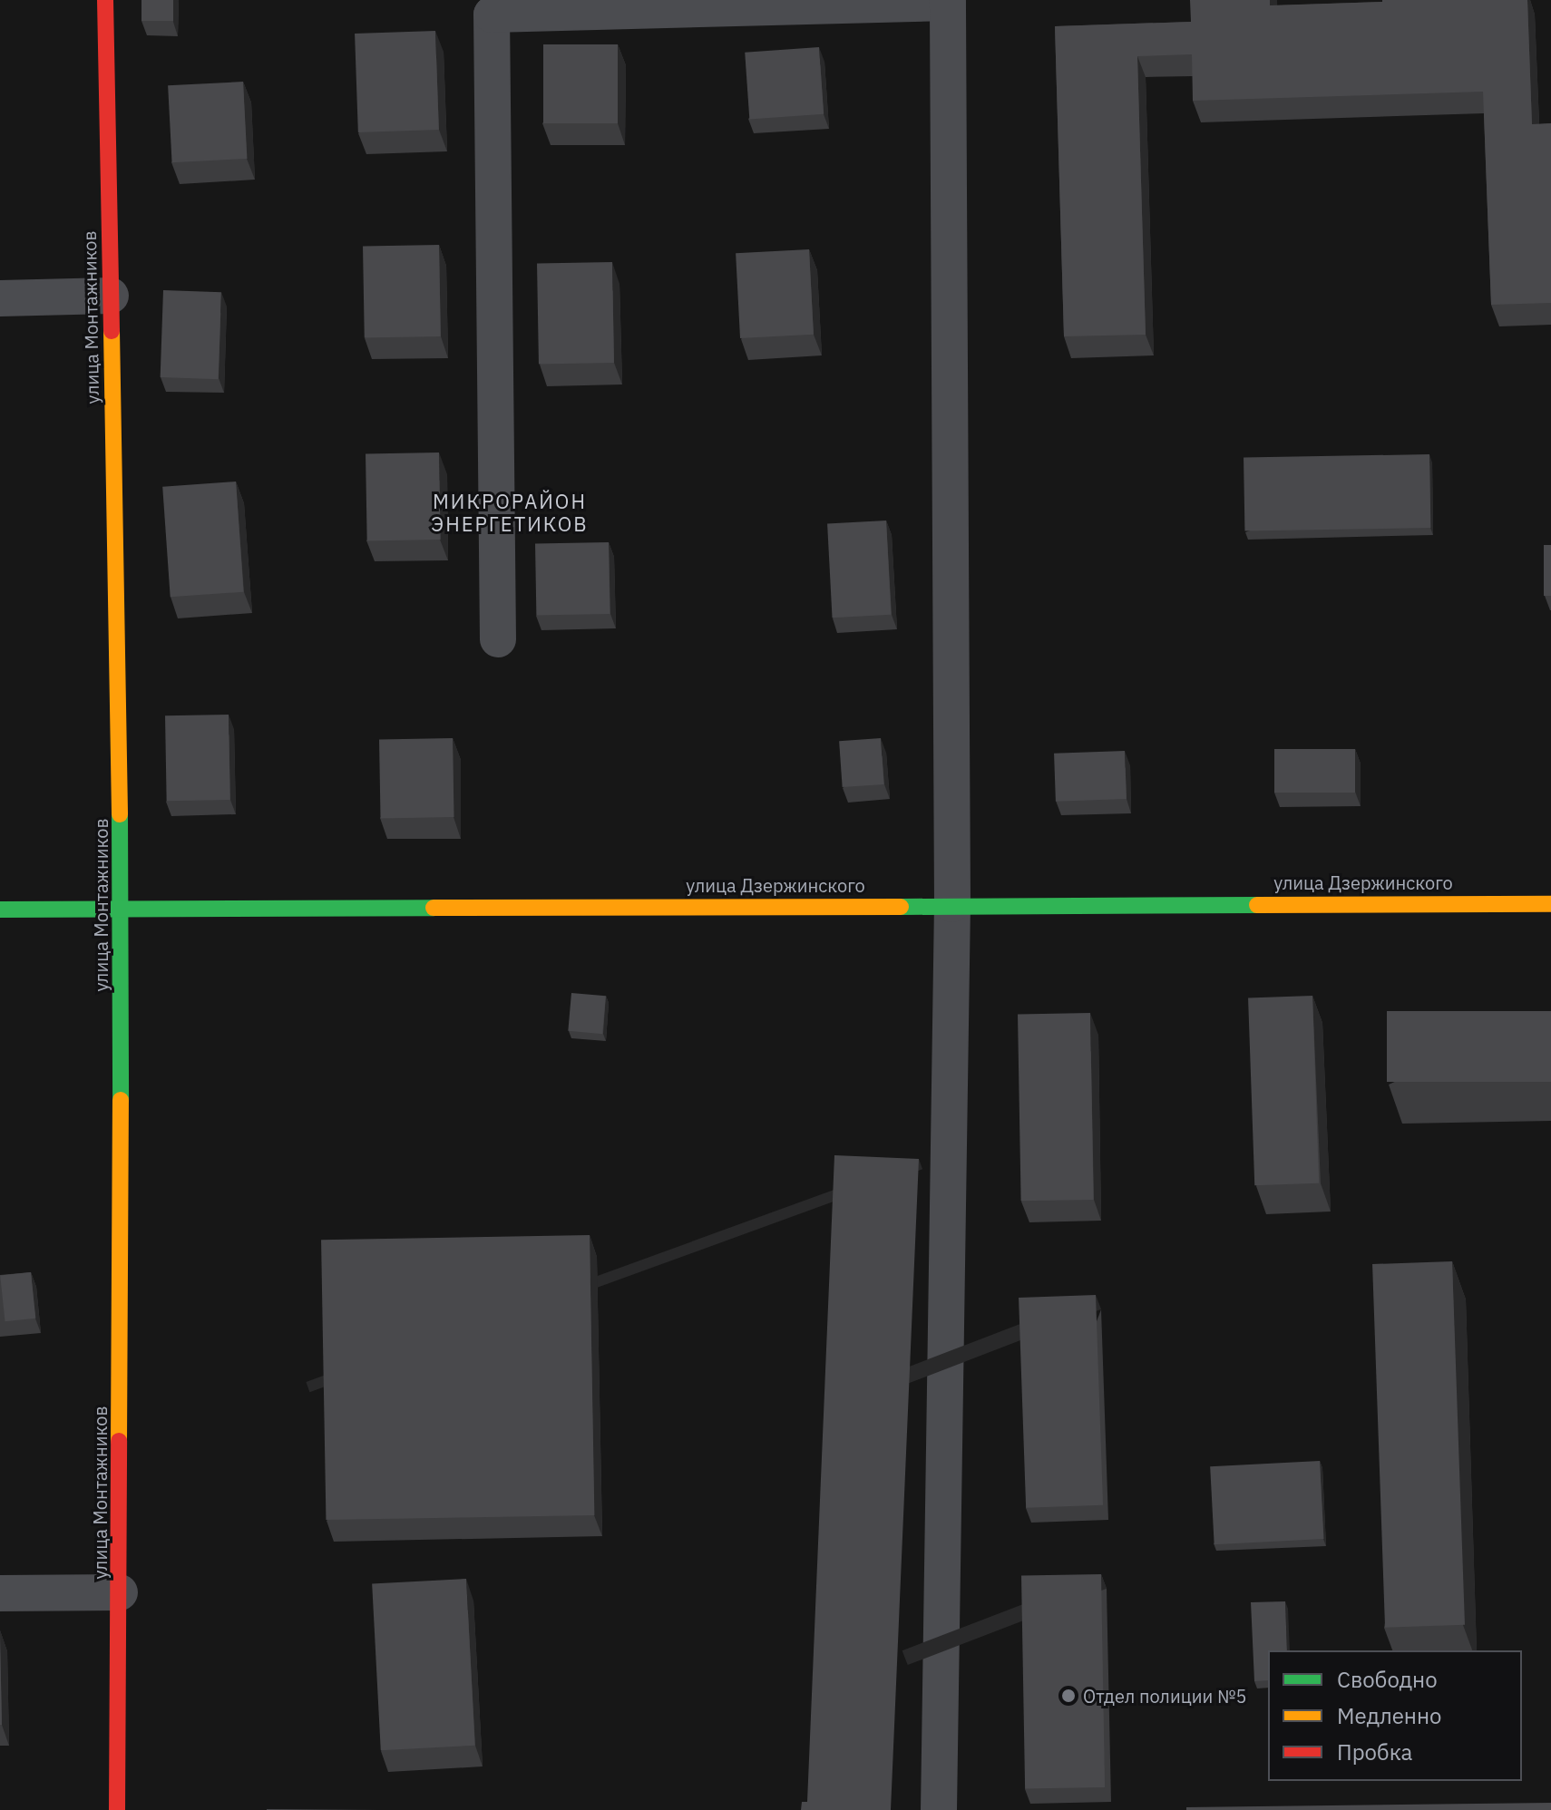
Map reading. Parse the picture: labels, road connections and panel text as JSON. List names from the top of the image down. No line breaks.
{"streets":{"street":["улица Монтажников","улица Дзержинского"]},"crossings":[["улица Монтажников","улица Дзержинского"]],"districts":["МИКРОРАЙОН ЭНЕРГЕТИКОВ"],"places":["Отдел полиции №5"],"legend":["Свободно","Медленно","Пробка"]}
